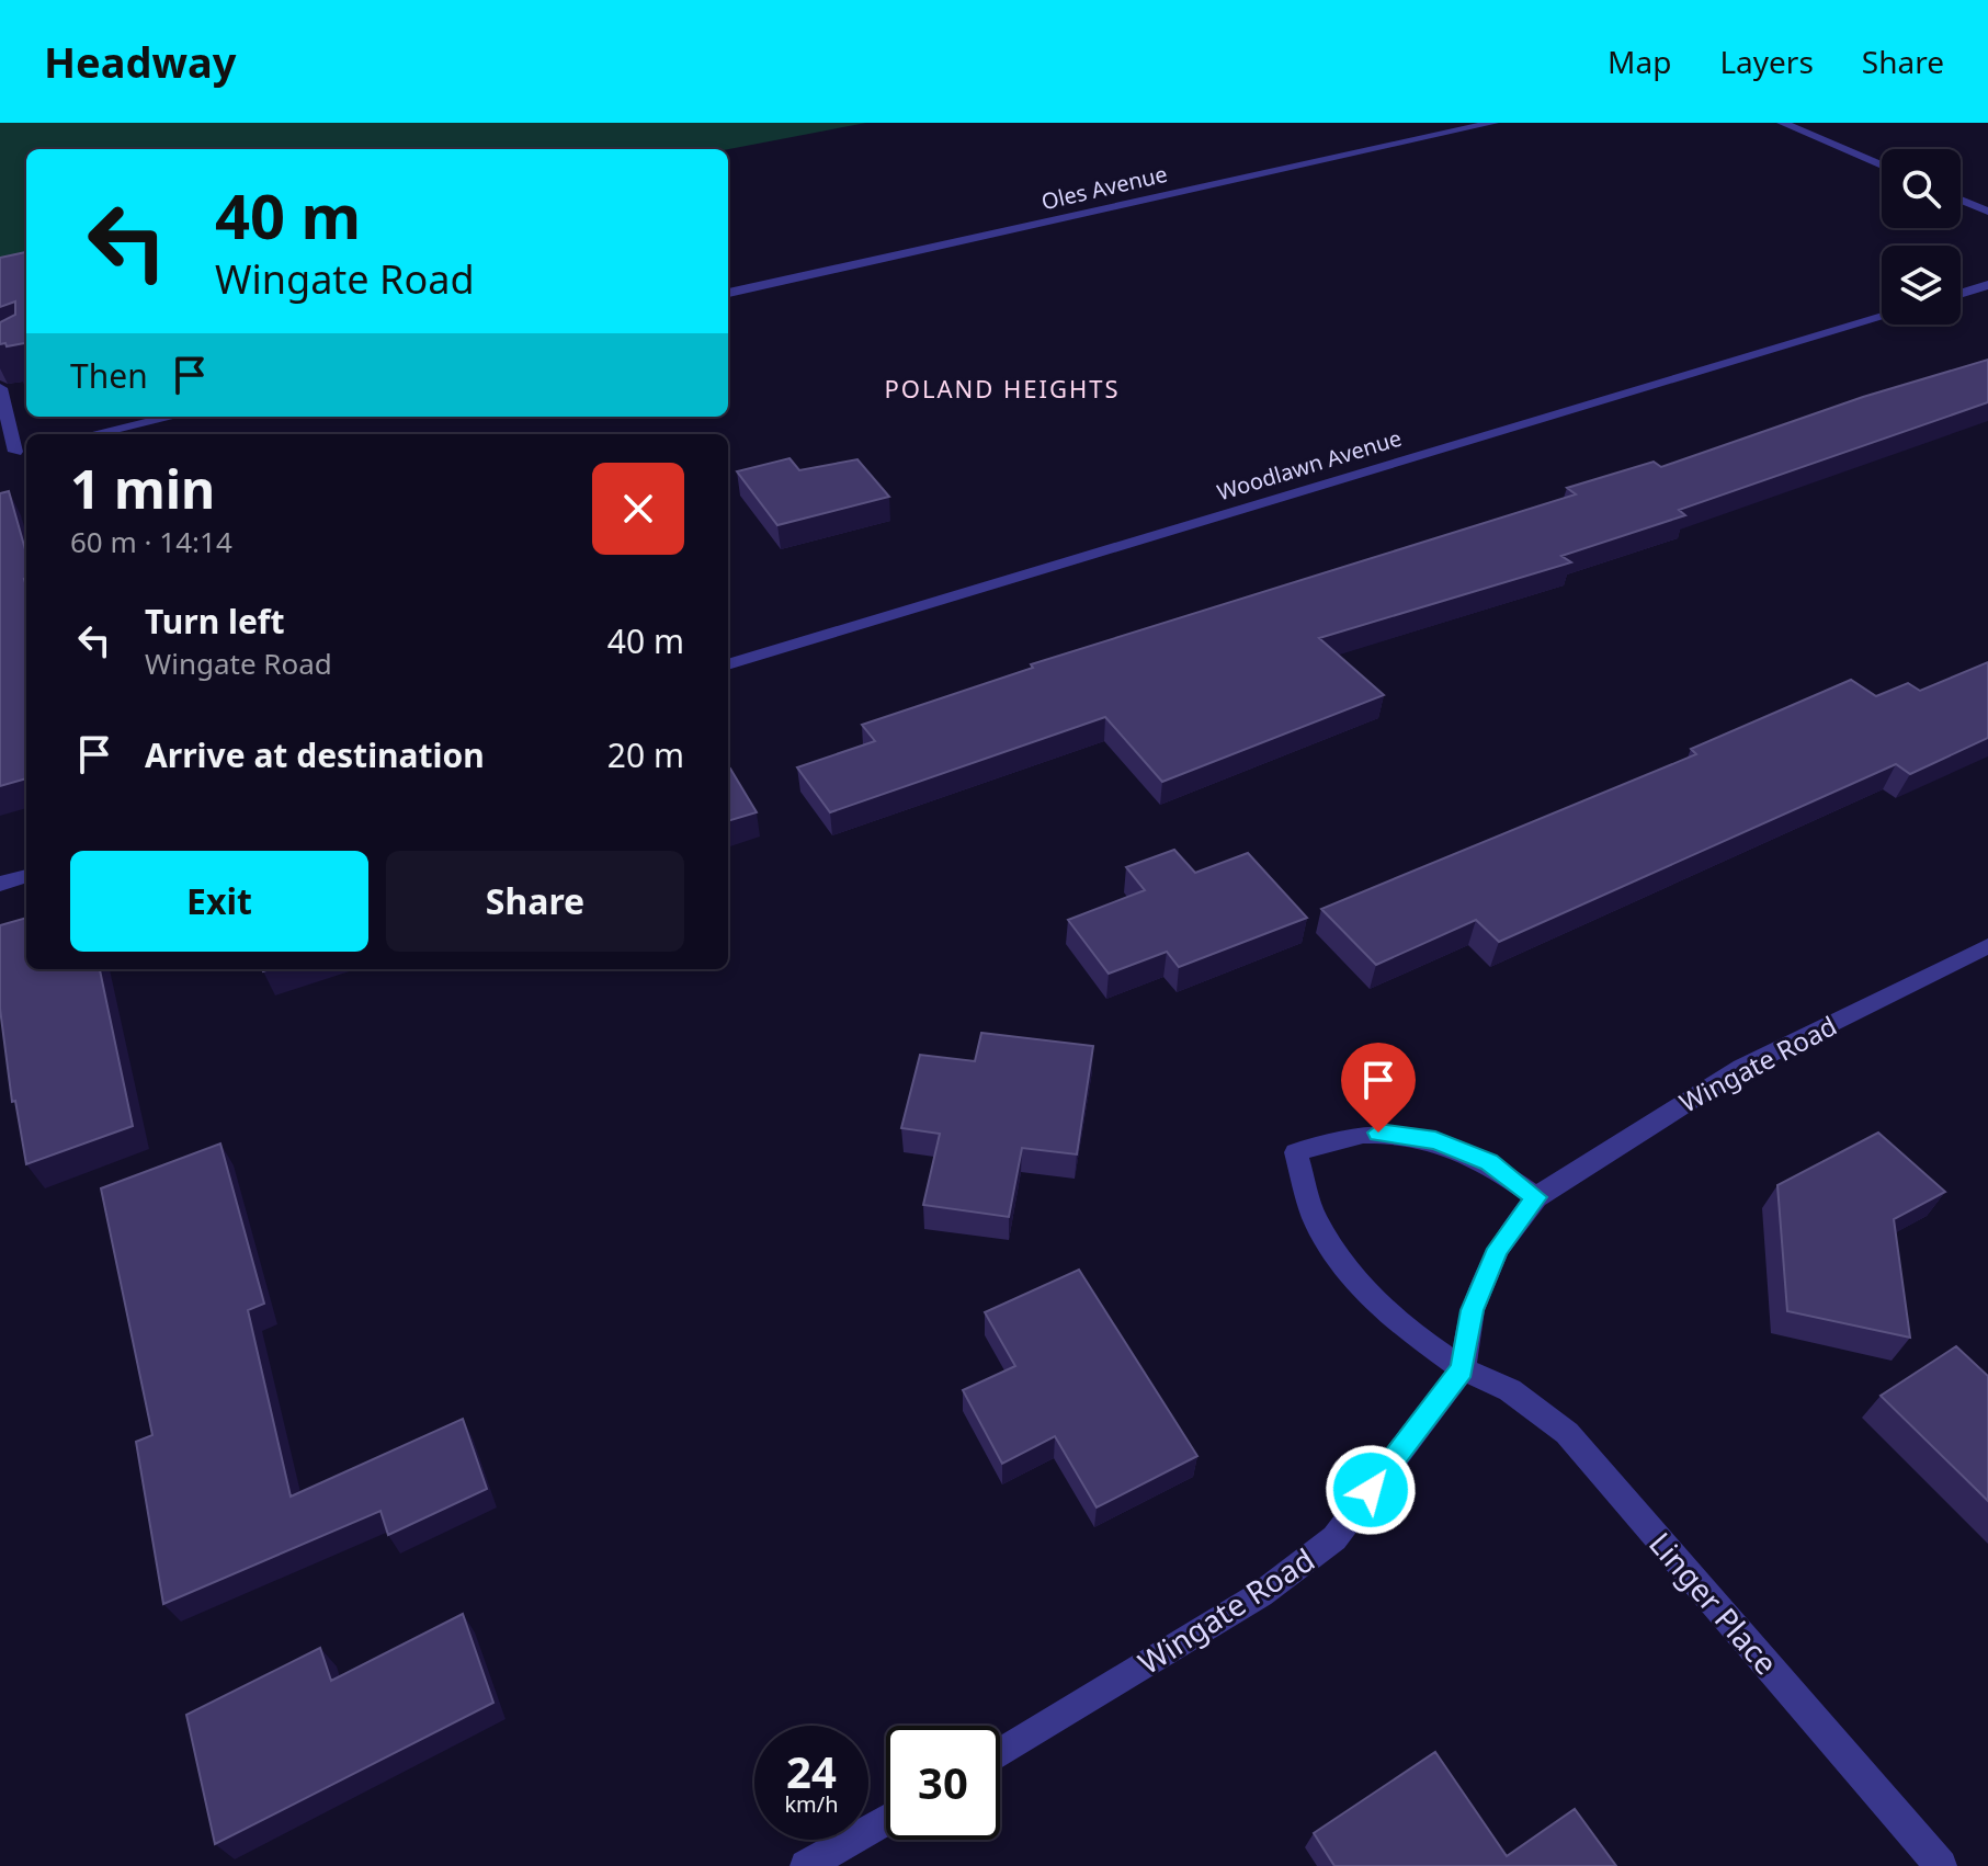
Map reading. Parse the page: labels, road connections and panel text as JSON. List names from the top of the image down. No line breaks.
{"streets":{"street":["Oles Avenue","Woodlawn Avenue","Wingate Road","Linger Place"]},"crossings":[["Wingate Road","Linger Place"]],"districts":["POLAND HEIGHTS"],"page":{"header":"Headway","nav":["Map","Layers","Share"],"turn":["40 m","Wingate Road"],"then":"Then","heading":["1 min","60 m · 14:14"],"list":[{"name":"Turn left","note":"Wingate Road","value":"40 m"},{"name":"Arrive at destination","value":"20 m"}],"buttons":["Exit","Share"],"speed":"24 km/h","limit":"30"}}
